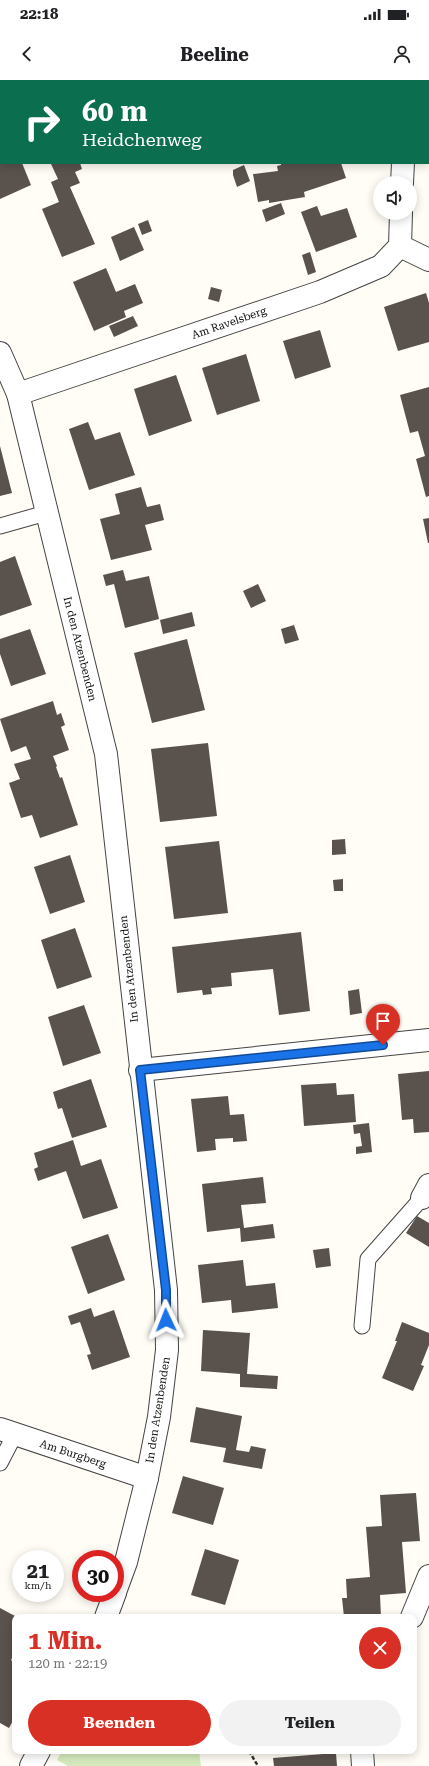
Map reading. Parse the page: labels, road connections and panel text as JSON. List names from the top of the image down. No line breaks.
{"streets":{"street":["Am Ravelsberg","In den Atzenbenden","Am Burgberg"]},"crossings":[["Am Ravelsberg","In den Atzenbenden"],["In den Atzenbenden","Am Burgberg"]],"page":{"status":"22:18","header":"Beeline","turn":["60 m","Heidchenweg"],"speed":"21 km/h","limit":"30","heading":["1 Min.","120 m · 22:19"],"buttons":["Beenden","Teilen"]}}
